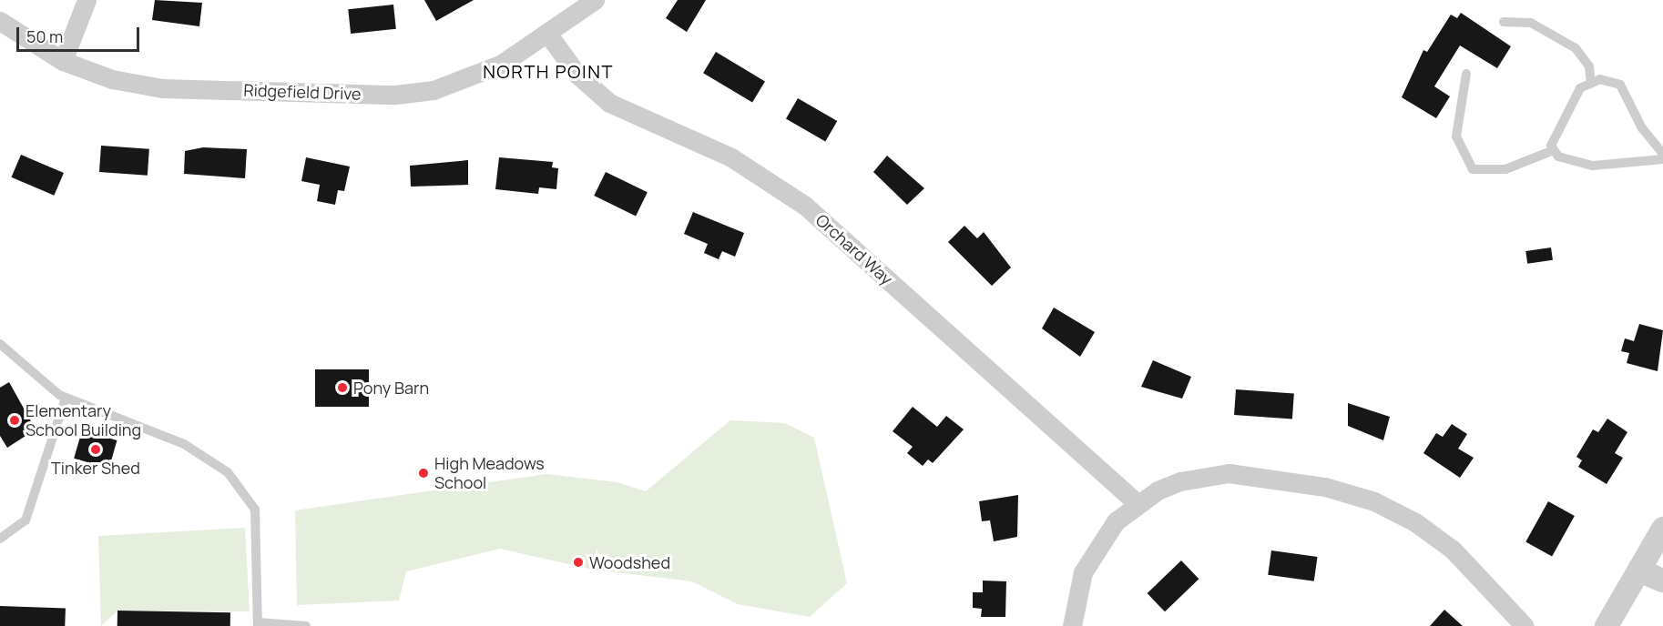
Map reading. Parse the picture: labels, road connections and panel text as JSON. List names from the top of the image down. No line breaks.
{"streets":{"street":["Ridgefield Drive","Orchard Way"]},"crossings":[["Ridgefield Drive","Orchard Way"]],"districts":["NORTH POINT"],"places":["Pony Barn","Elementary School Building","Tinker Shed","High Meadows School","Woodshed"],"scale_bar":"50 m"}
